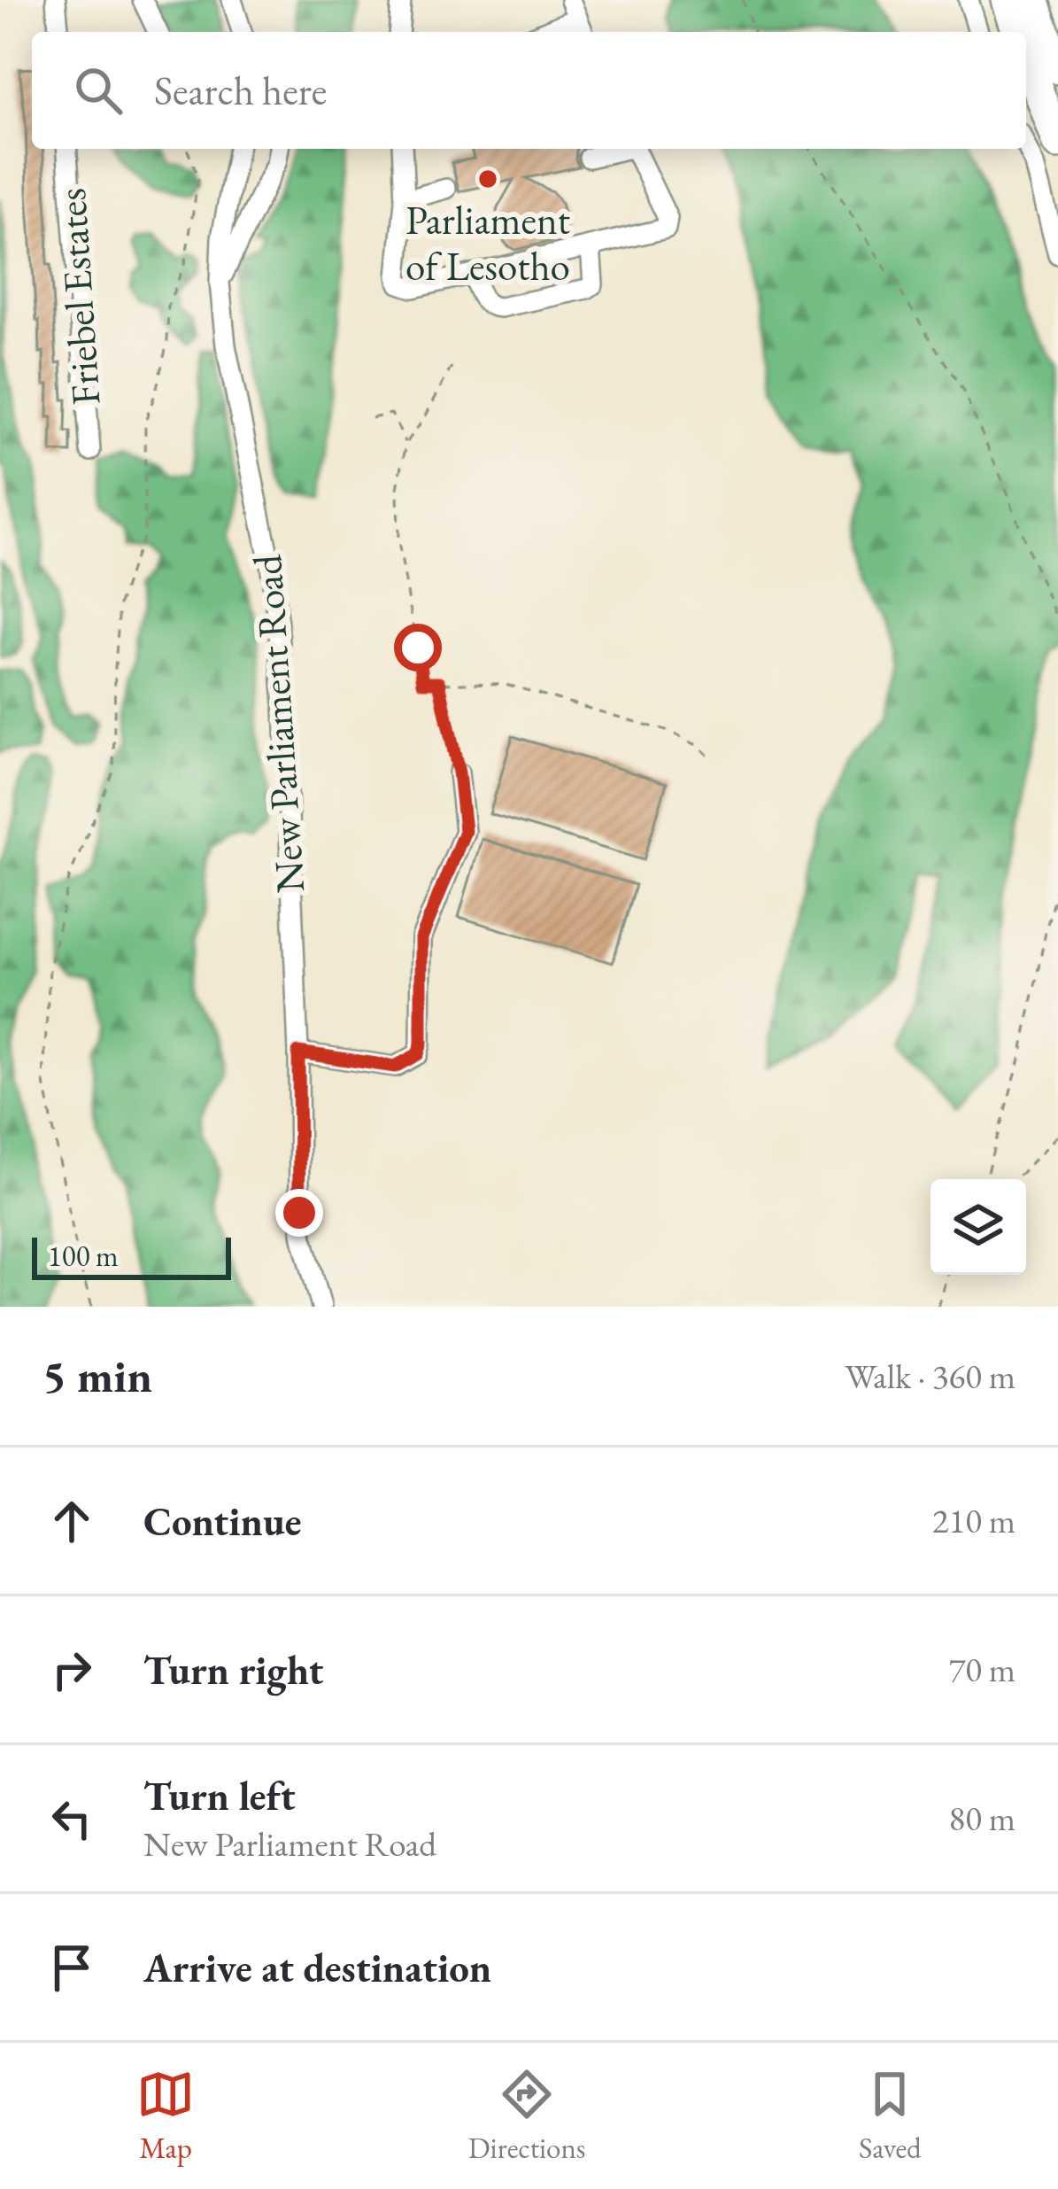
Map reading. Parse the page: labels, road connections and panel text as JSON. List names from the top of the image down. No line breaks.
{"streets":{"street":["Friebel Estates","New Parliament Road"]},"places":["Parliament of Lesotho"],"scale_bar":"100 m","page":{"search":"Search here","scale":"100 m","heading":["5 min","Walk · 360 m"],"list":[["Continue","210 m"],["Turn right","70 m"],["Turn left","New Parliament Road","80 m"],"Arrive at destination"],"nav":["Map","Directions","Saved"]}}
